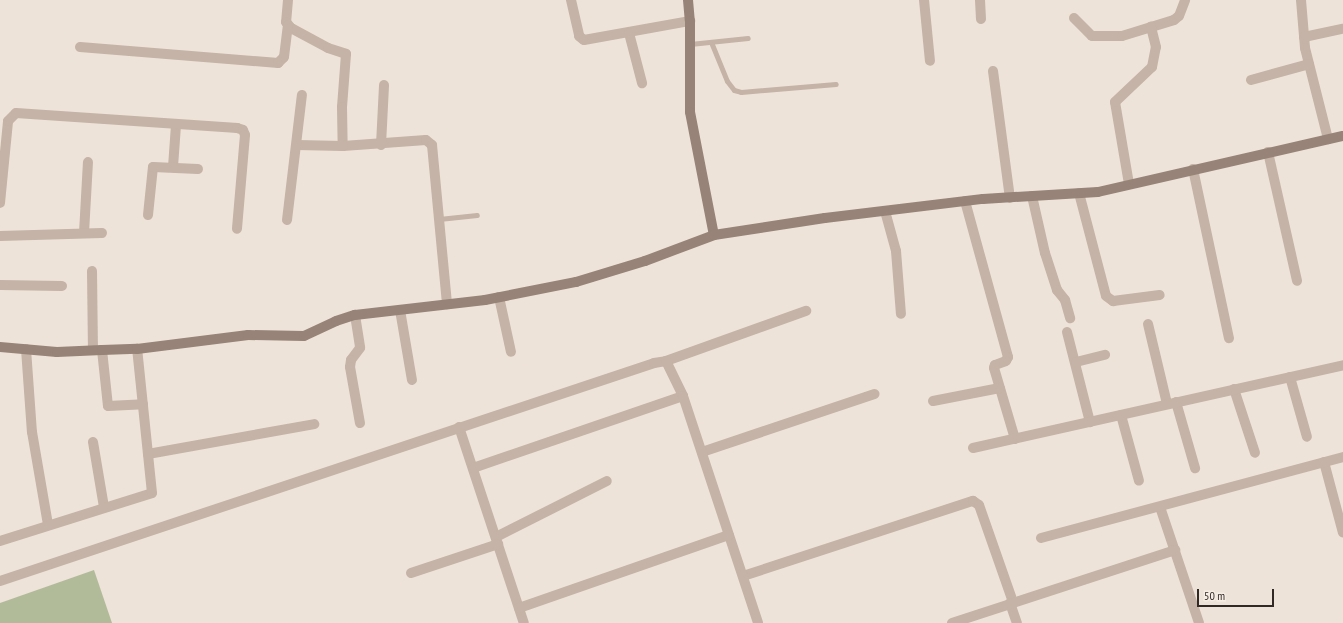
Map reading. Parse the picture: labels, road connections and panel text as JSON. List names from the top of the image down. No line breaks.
{"scale_bar":"50 m"}
